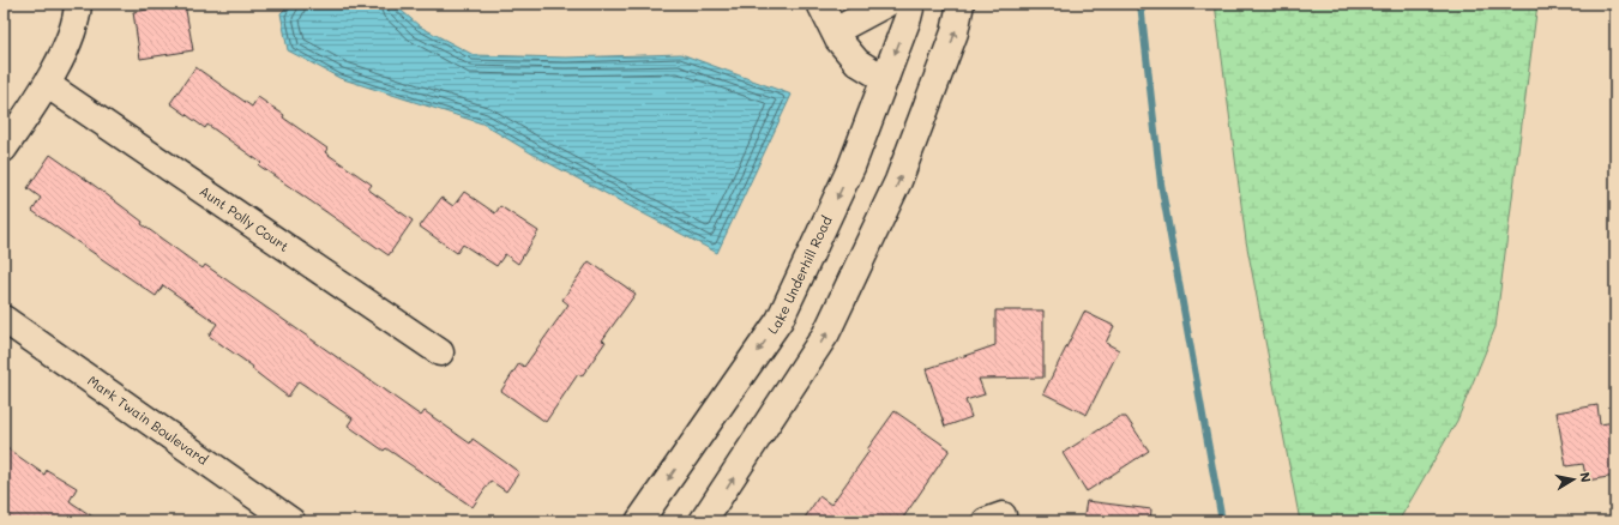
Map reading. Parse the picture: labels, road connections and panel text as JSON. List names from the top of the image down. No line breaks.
{"streets":{"street":["Aunt Polly Court","Lake Underhill Road","Mark Twain Boulevard"]},"north":"right"}
